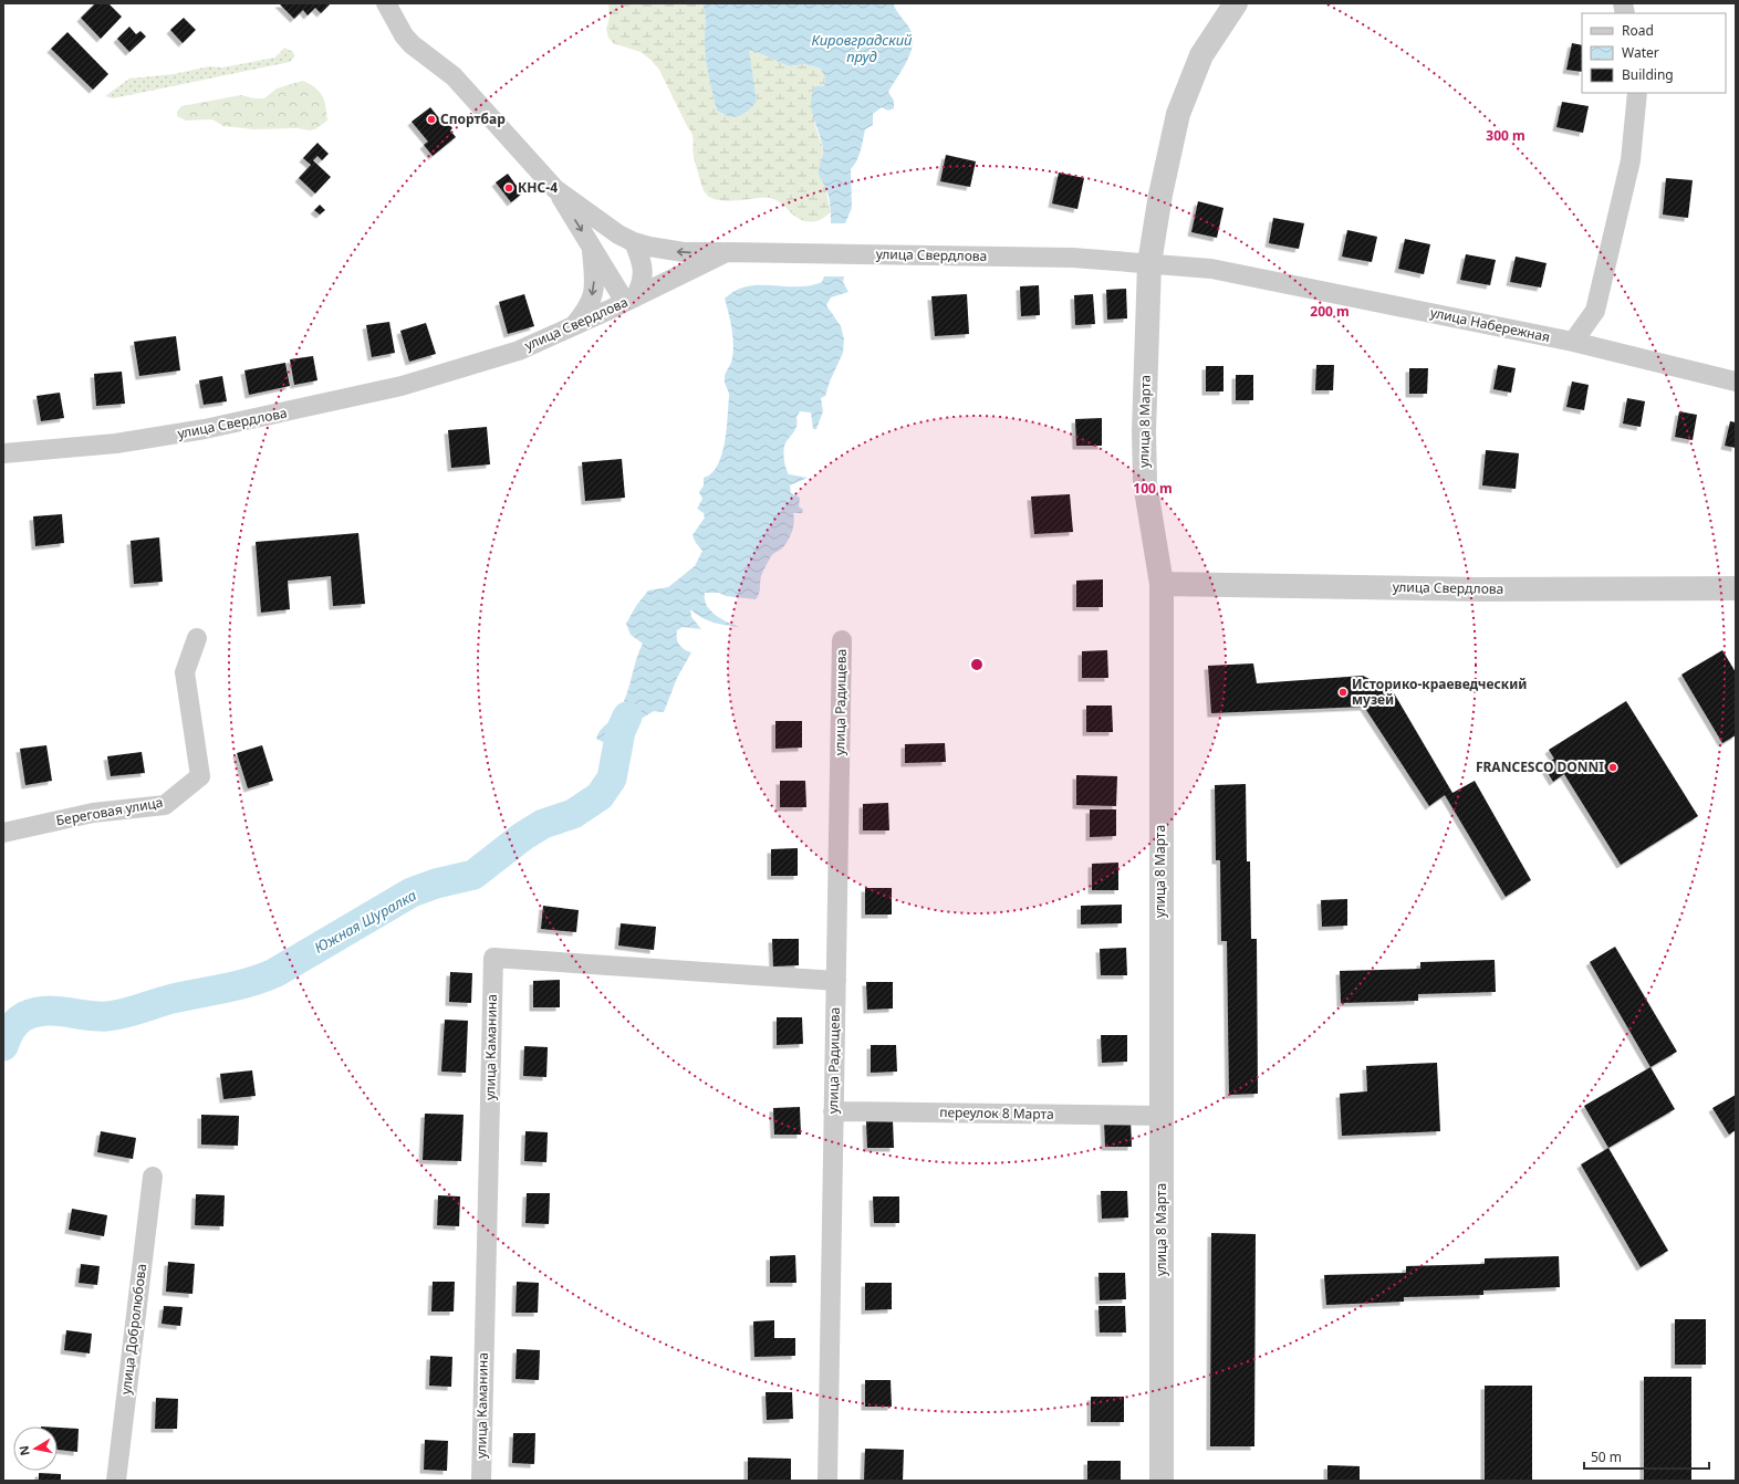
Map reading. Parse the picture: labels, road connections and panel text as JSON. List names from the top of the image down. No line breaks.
{"streets":{"street":["улица Свердлова","улица Набережная","улица 8 Марта","улица Радищева","Береговая улица","улица Каманина","переулок 8 Марта","улица Добролюбова"]},"crossings":[["улица Свердлова","улица Набережная"],["улица Свердлова","улица 8 Марта"],["улица Набережная","улица 8 Марта"],["улица 8 Марта","переулок 8 Марта"],["улица Радищева","улица Каманина"],["улица Радищева","переулок 8 Марта"]],"water":["Кировградский пруд","Южная Шуралка"],"places":["Спортбар","КНС-4","Историко-краеведческий музей","FRANCESCO DONNI"],"legend":["Road","Water","Building"],"scale_bar":"50 m","north":"left","rings":["300 m","200 m","100 m"]}
